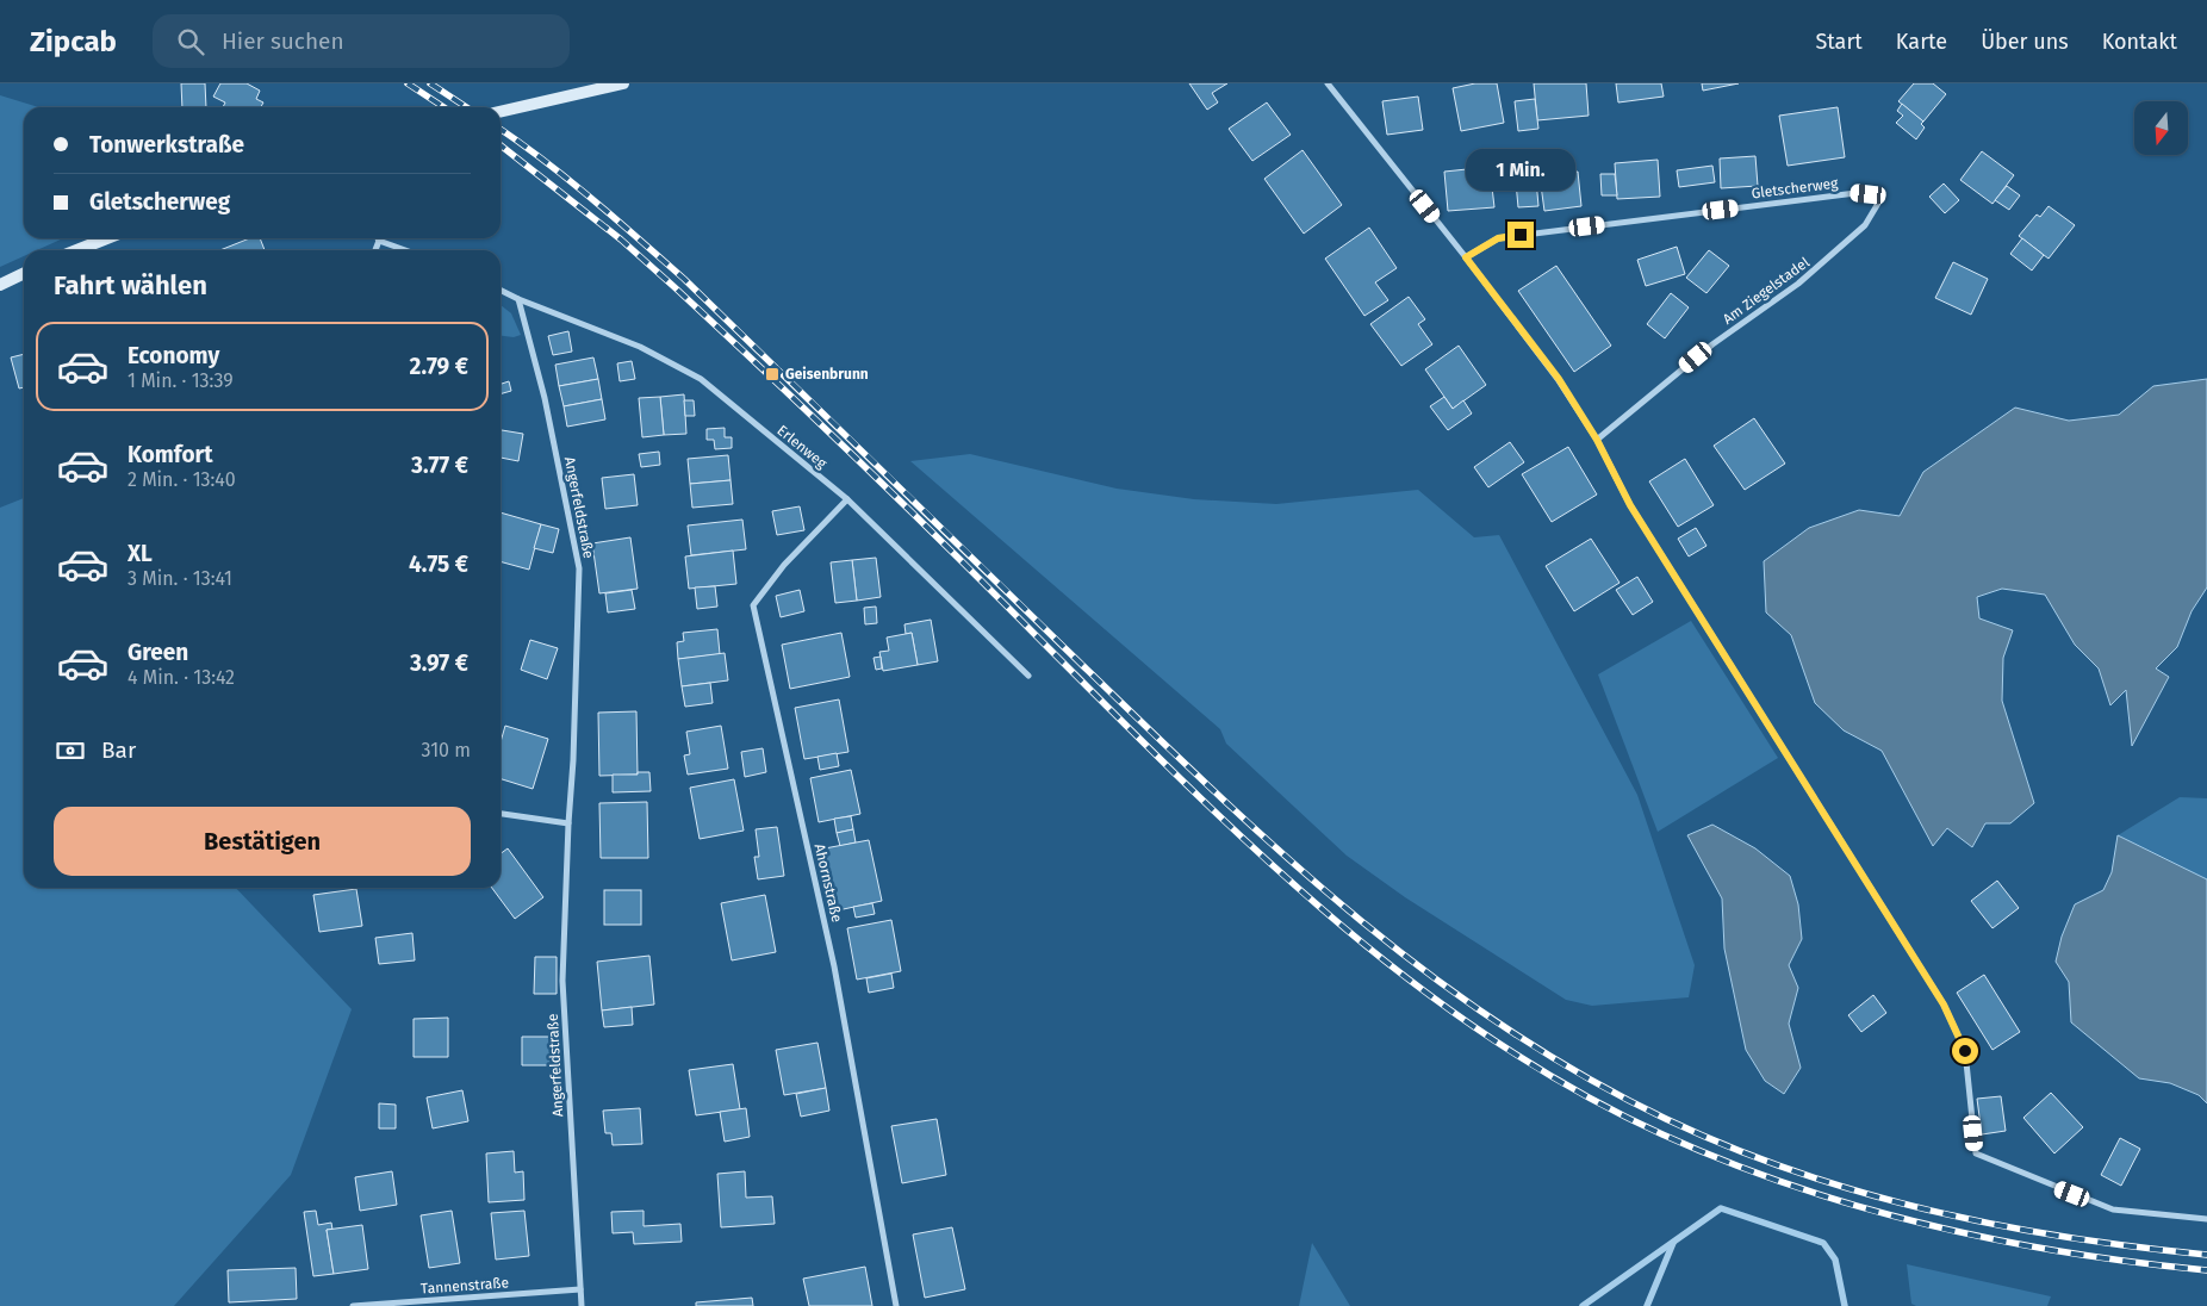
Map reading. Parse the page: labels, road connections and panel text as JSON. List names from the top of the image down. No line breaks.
{"streets":{"street":["Gletscherweg","Am Ziegelstadel","Erlenweg","Angerfeldstraße","Ahornstraße","Tannenstraße"]},"crossings":[["Gletscherweg","Am Ziegelstadel"],["Erlenweg","Angerfeldstraße"],["Erlenweg","Ahornstraße"],["Angerfeldstraße","Tannenstraße"]],"places":{"transit":["Geisenbrunn"]},"north":"bottom","page":{"header":"Zipcab","search":"Hier suchen","nav":["Start","Karte","Über uns","Kontakt"],"banner":["Tonwerkstraße","Gletscherweg"],"bubble":"1 Min.","heading":"Fahrt wählen","list":[{"name":"Economy","note":"1 Min. · 13:39","value":"2.79 €"},{"name":"Komfort","note":"2 Min. · 13:40","value":"3.77 €"},{"name":"XL","note":"3 Min. · 13:41","value":"4.75 €"},{"name":"Green","note":"4 Min. · 13:42","value":"3.97 €"}],"pay":["Bar","310 m"],"buttons":"Bestätigen"}}
